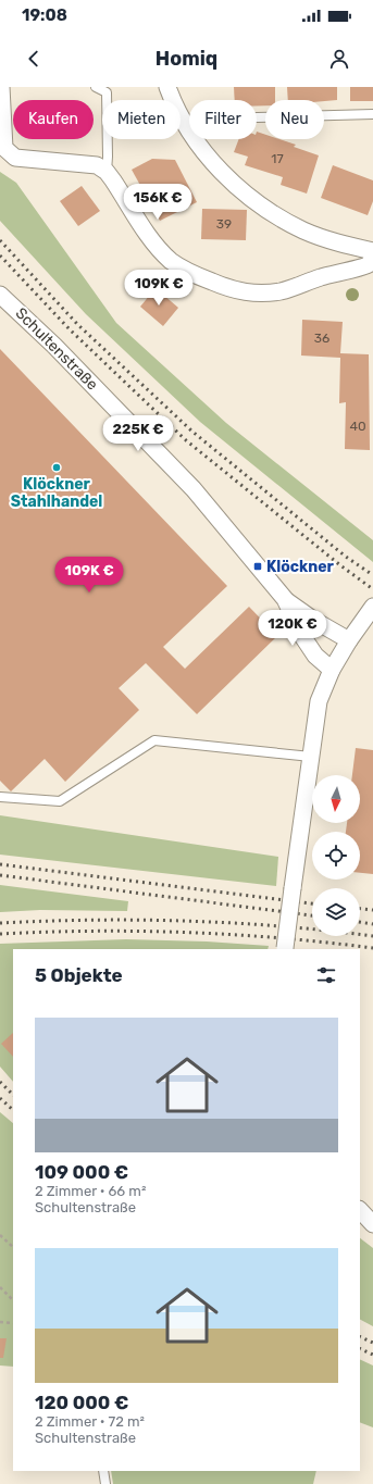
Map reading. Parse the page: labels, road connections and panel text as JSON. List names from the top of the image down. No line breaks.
{"streets":{"street":["Schultenstraße"]},"places":{"other":["Klöckner Stahlhandel"],"transit":["Klöckner"]},"house_numbers":["17","39","36","40"],"north":"bottom","page":{"status":"19:08","header":"Homiq","chip":["Kaufen","Mieten","Filter","Neu"],"price":["156K €","109K €","225K €","109K €","120K €"],"heading":"5 Objekte","list":[{"name":"109 000 €","note":"2 Zimmer · 66 m² · Schultenstraße"},{"name":"120 000 €","note":"2 Zimmer · 72 m² · Schultenstraße"}]}}
